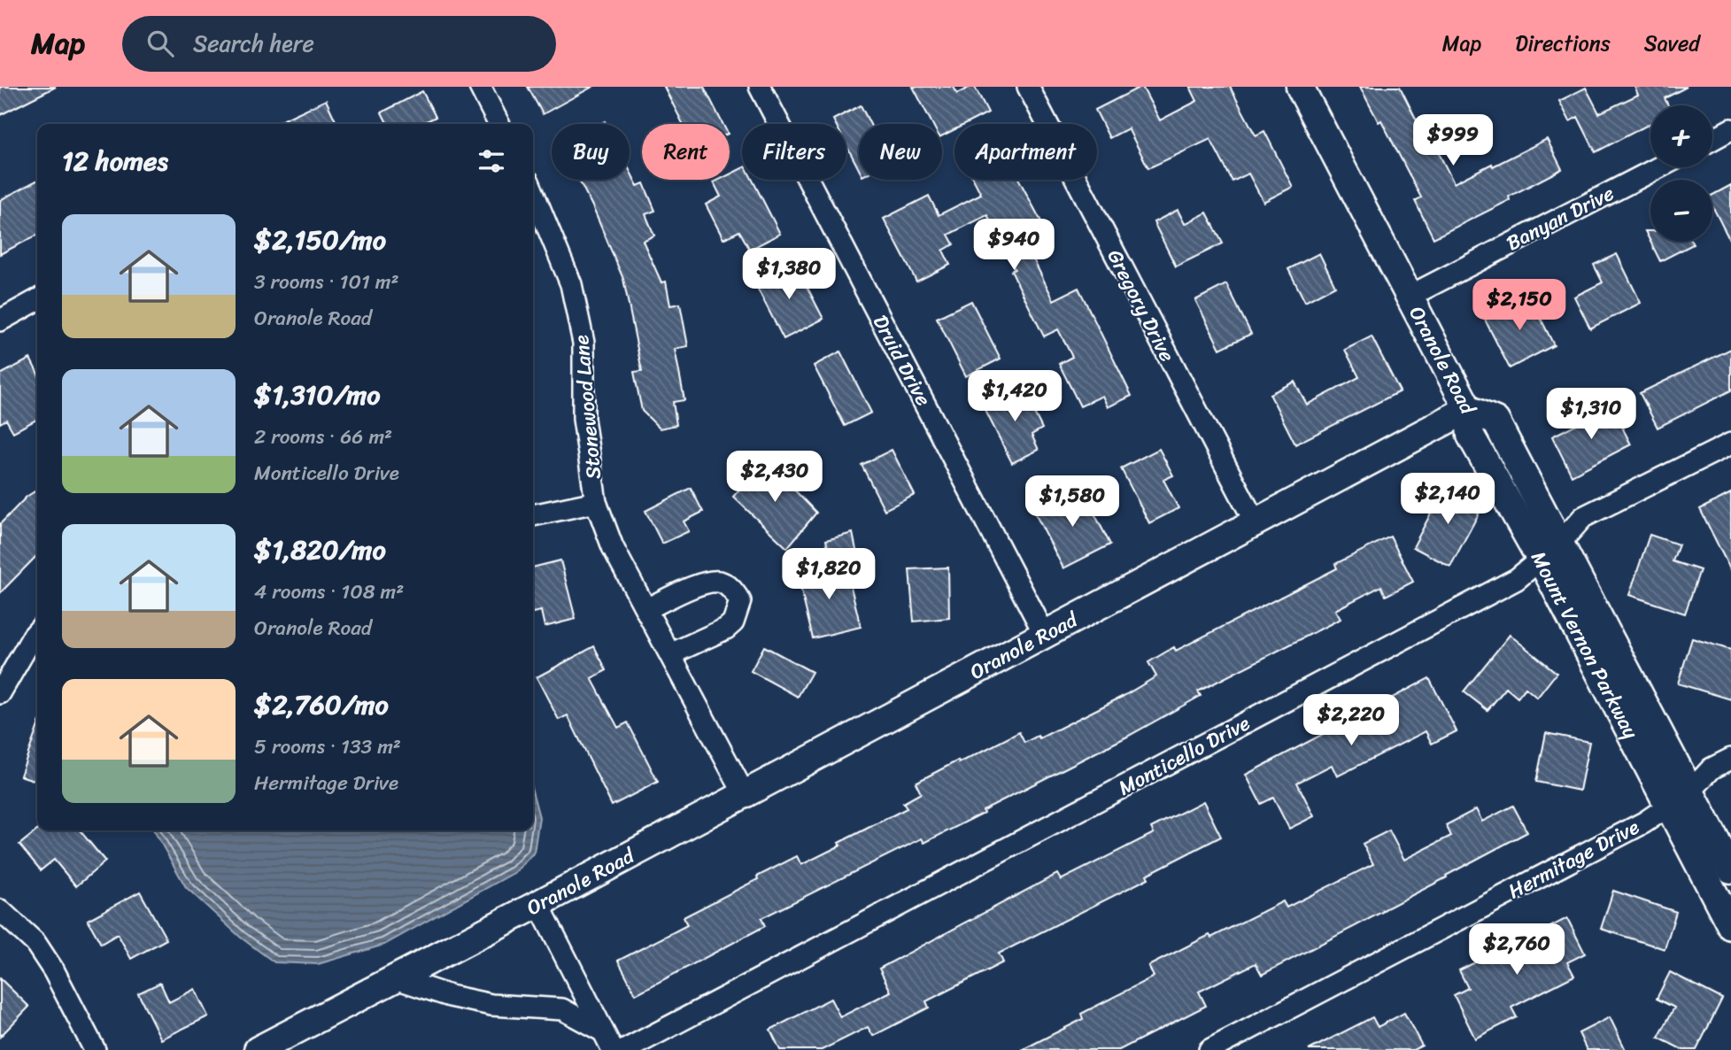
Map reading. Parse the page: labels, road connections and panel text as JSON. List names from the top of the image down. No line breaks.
{"streets":{"street":["Banyan Drive","Gregory Drive","Oranole Road","Druid Drive","Stonewood Lane","Mount Vernon Parkway","Monticello Drive","Hermitage Drive"]},"crossings":[["Banyan Drive","Oranole Road"],["Gregory Drive","Oranole Road"],["Oranole Road","Druid Drive"],["Oranole Road","Stonewood Lane"],["Oranole Road","Mount Vernon Parkway"],["Mount Vernon Parkway","Monticello Drive"],["Mount Vernon Parkway","Hermitage Drive"]],"page":{"header":"Map","search":"Search here","nav":["Map","Directions","Saved"],"map_buttons":["+","−"],"price":["$999","$940","$1,380","$2,150","$1,420","$1,310","$2,430","$2,140","$1,580","$1,820","$2,220","$2,760"],"chip":["Buy","Rent","Filters","New","Apartment"],"heading":"12 homes","list":[{"name":"$2,150/mo","note":"3 rooms · 101 m² · Oranole Road"},{"name":"$1,310/mo","note":"2 rooms · 66 m² · Monticello Drive"},{"name":"$1,820/mo","note":"4 rooms · 108 m² · Oranole Road"},{"name":"$2,760/mo","note":"5 rooms · 133 m² · Hermitage Drive"}]}}
